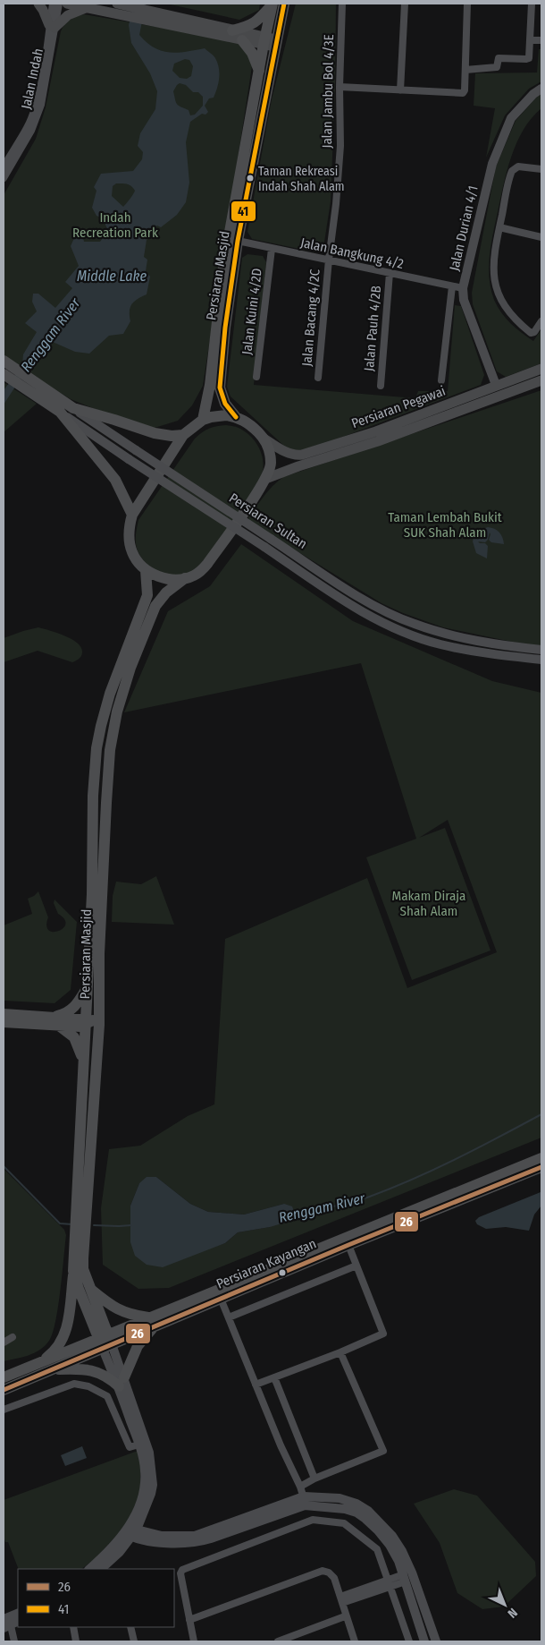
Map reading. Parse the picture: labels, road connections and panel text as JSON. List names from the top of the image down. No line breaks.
{"streets":{"main road":["Persiaran Masjid","Persiaran Pegawai","Persiaran Sultan","Persiaran Kayangan"],"street":["Jalan Indah","Jalan Jambu Bol 4/3E","Jalan Durian 4/1","Jalan Bangkung 4/2","Jalan Kuini 4/2D","Jalan Bacang 4/2C","Jalan Pauh 4/2B"]},"crossings":[["Jalan Jambu Bol 4/3E","Jalan Bangkung 4/2"],["Jalan Jambu Bol 4/3E","Jalan Bacang 4/2C"],["Jalan Durian 4/1","Jalan Bangkung 4/2"],["Jalan Durian 4/1","Persiaran Pegawai"],["Jalan Bangkung 4/2","Persiaran Masjid"],["Jalan Bangkung 4/2","Jalan Kuini 4/2D"],["Jalan Bangkung 4/2","Jalan Bacang 4/2C"],["Jalan Bangkung 4/2","Jalan Pauh 4/2B"],["Persiaran Masjid","Persiaran Pegawai"],["Persiaran Masjid","Persiaran Kayangan"]],"water":["Middle Lake","Renggam River"],"parks":["Indah Recreation Park","Taman Lembah Bukit SUK Shah Alam","Makam Diraja Shah Alam"],"places":["Taman Rekreasi Indah Shah Alam"],"lines":["transit line 41","transit line 26"],"legend":["26","41"],"north":"bottom right"}
